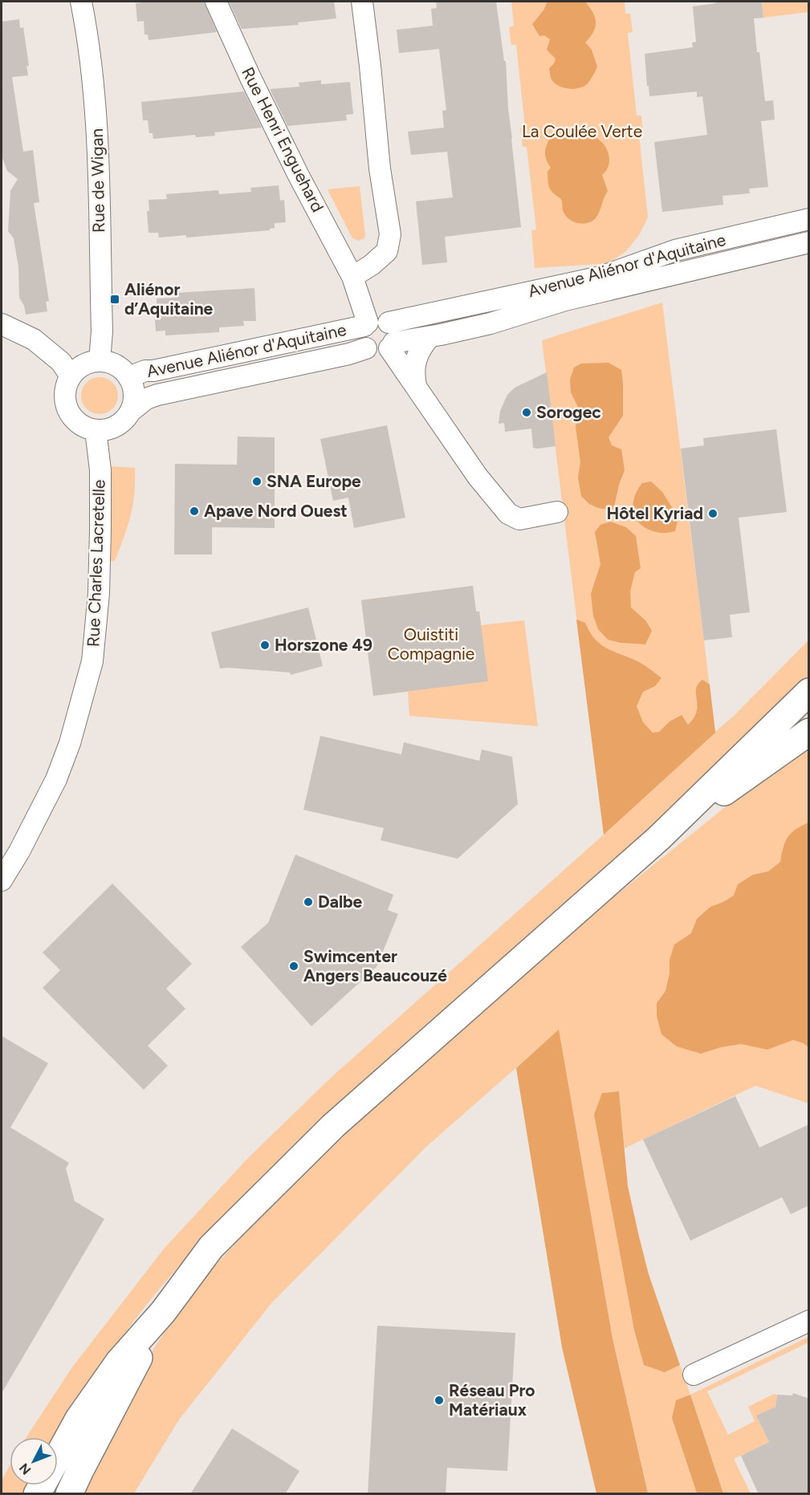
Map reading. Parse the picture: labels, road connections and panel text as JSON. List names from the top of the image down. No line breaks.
{"streets":{"street":["Rue Henri Enguehard","Rue de Wigan","Avenue Aliénor d'Aquitaine","Rue Charles Lacretelle"]},"crossings":[["Rue Henri Enguehard","Avenue Aliénor d'Aquitaine"],["Rue de Wigan","Avenue Aliénor d'Aquitaine"],["Rue de Wigan","Rue Charles Lacretelle"],["Avenue Aliénor d'Aquitaine","Rue Charles Lacretelle"]],"parks":["La Coulée Verte","Ouistiti Compagnie"],"places":{"transit":["Aliénor d’Aquitaine"],"other":["Sorogec","SNA Europe","Apave Nord Ouest","Hôtel Kyriad","Horszone 49","Dalbe","Swimcenter Angers Beaucouzé","Réseau Pro Matériaux"]},"north":"bottom left"}
